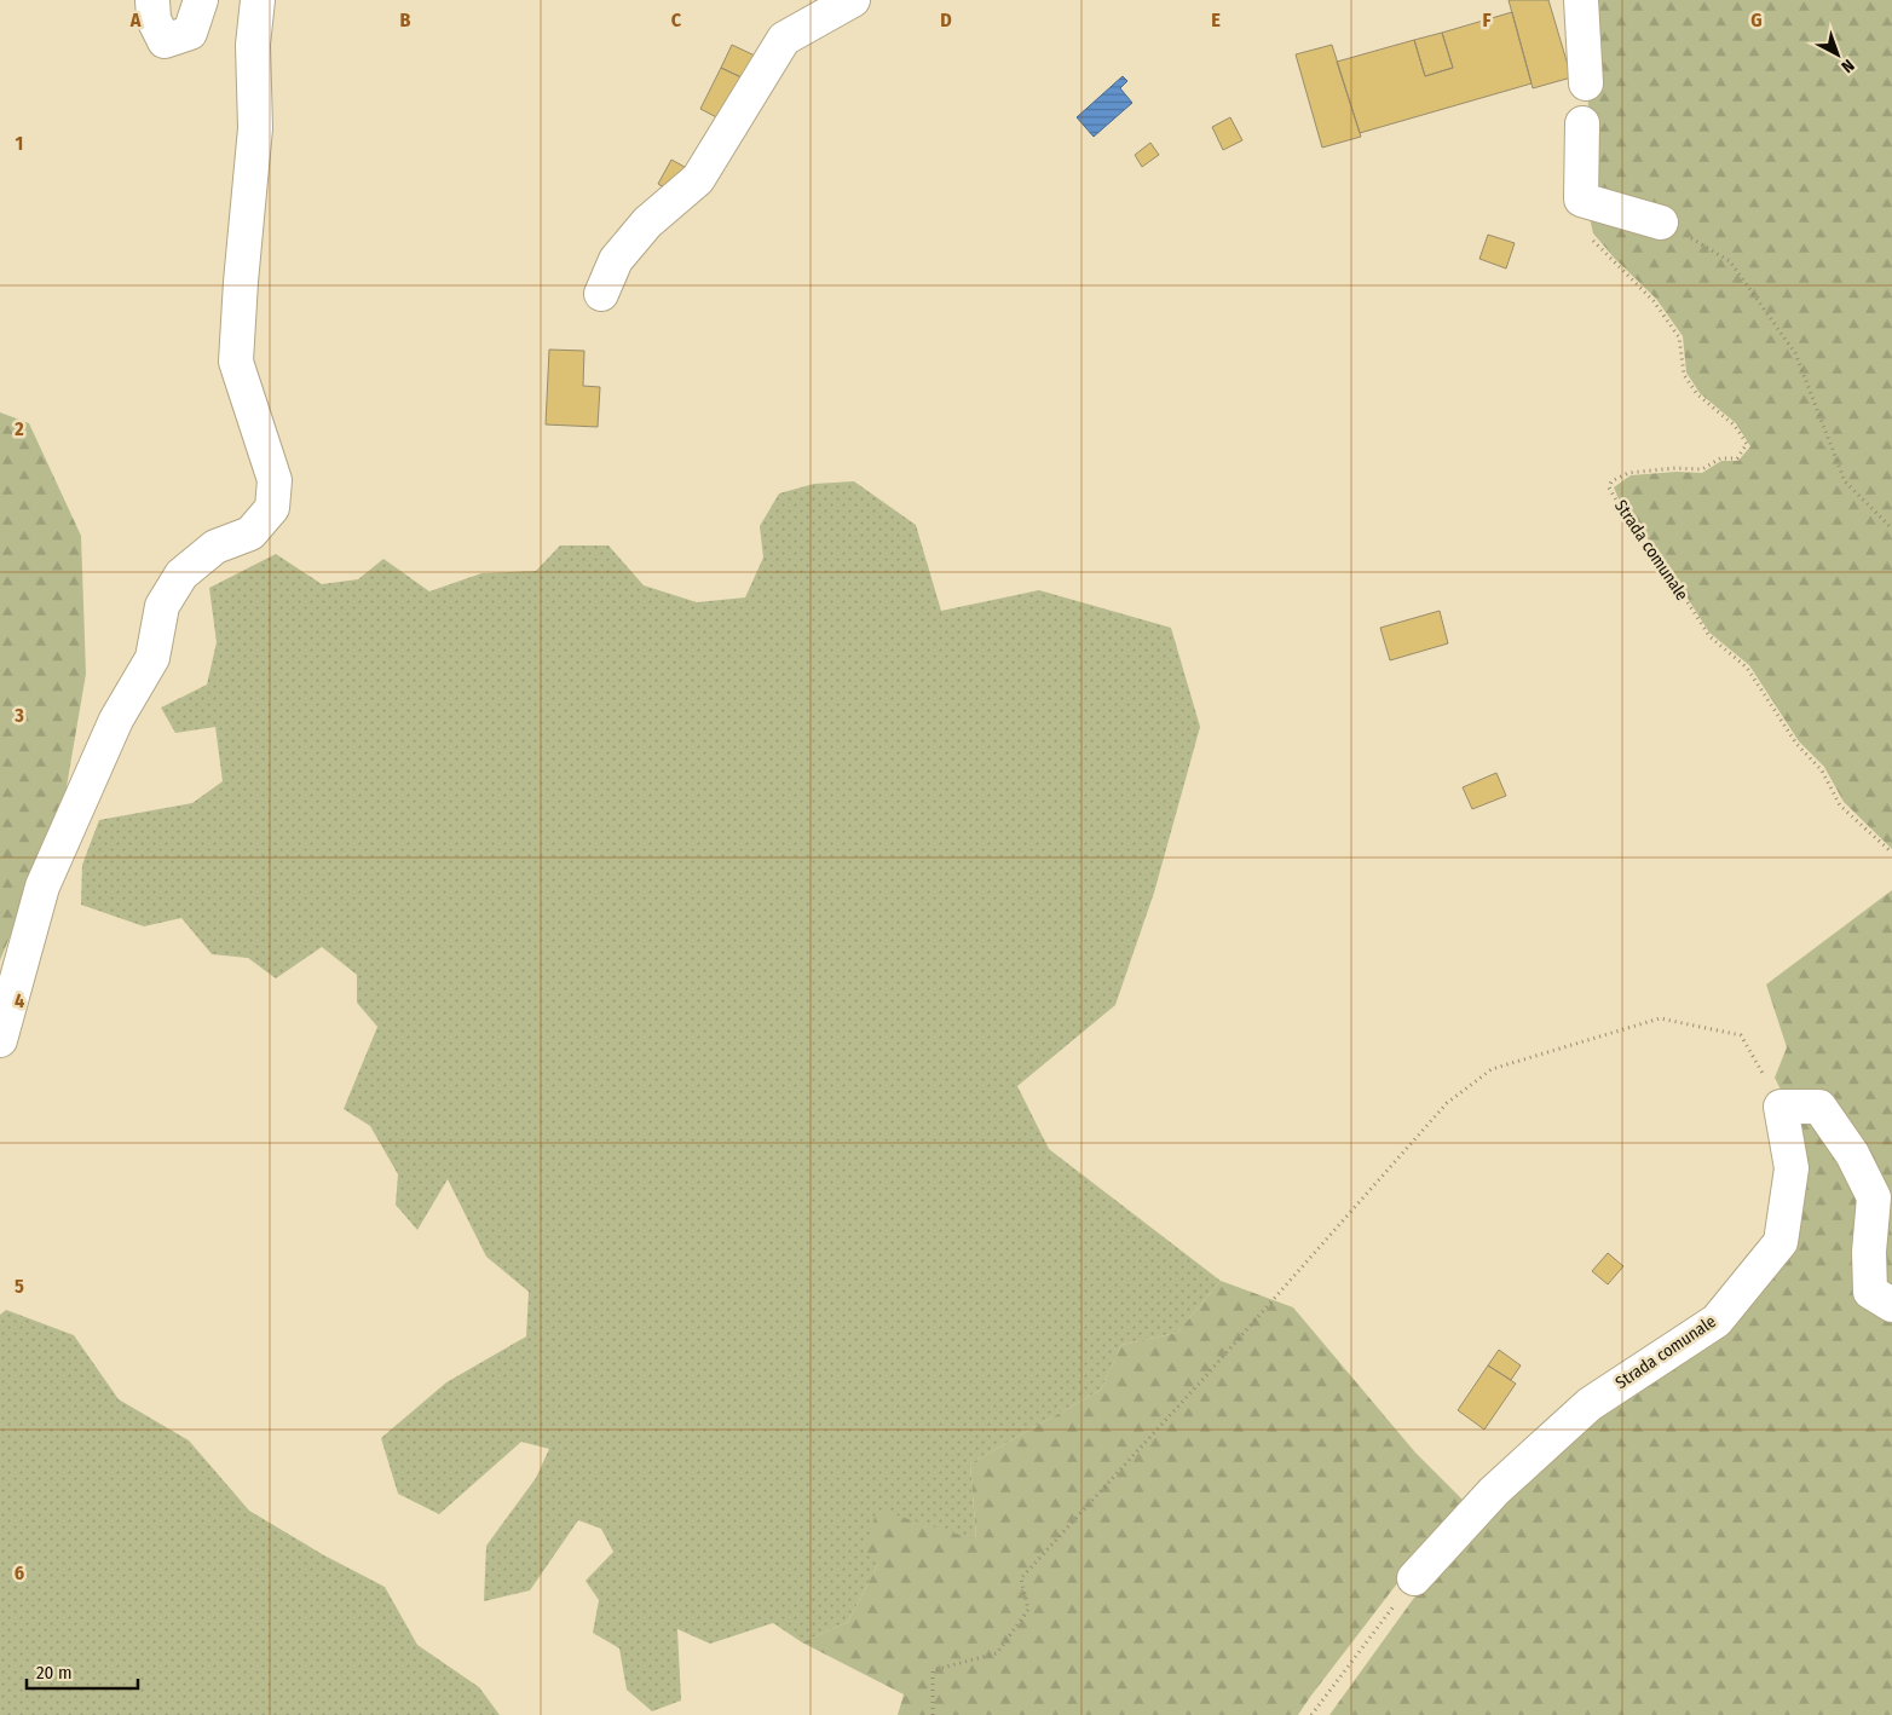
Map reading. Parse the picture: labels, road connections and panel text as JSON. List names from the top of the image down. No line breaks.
{"streets":{"street":["Strada comunale"]},"scale_bar":"20 m","north":"bottom right","grid":{"columns":["A","B","C","D","E","F","G"],"rows":["1","2","3","4","5","6"]}}
